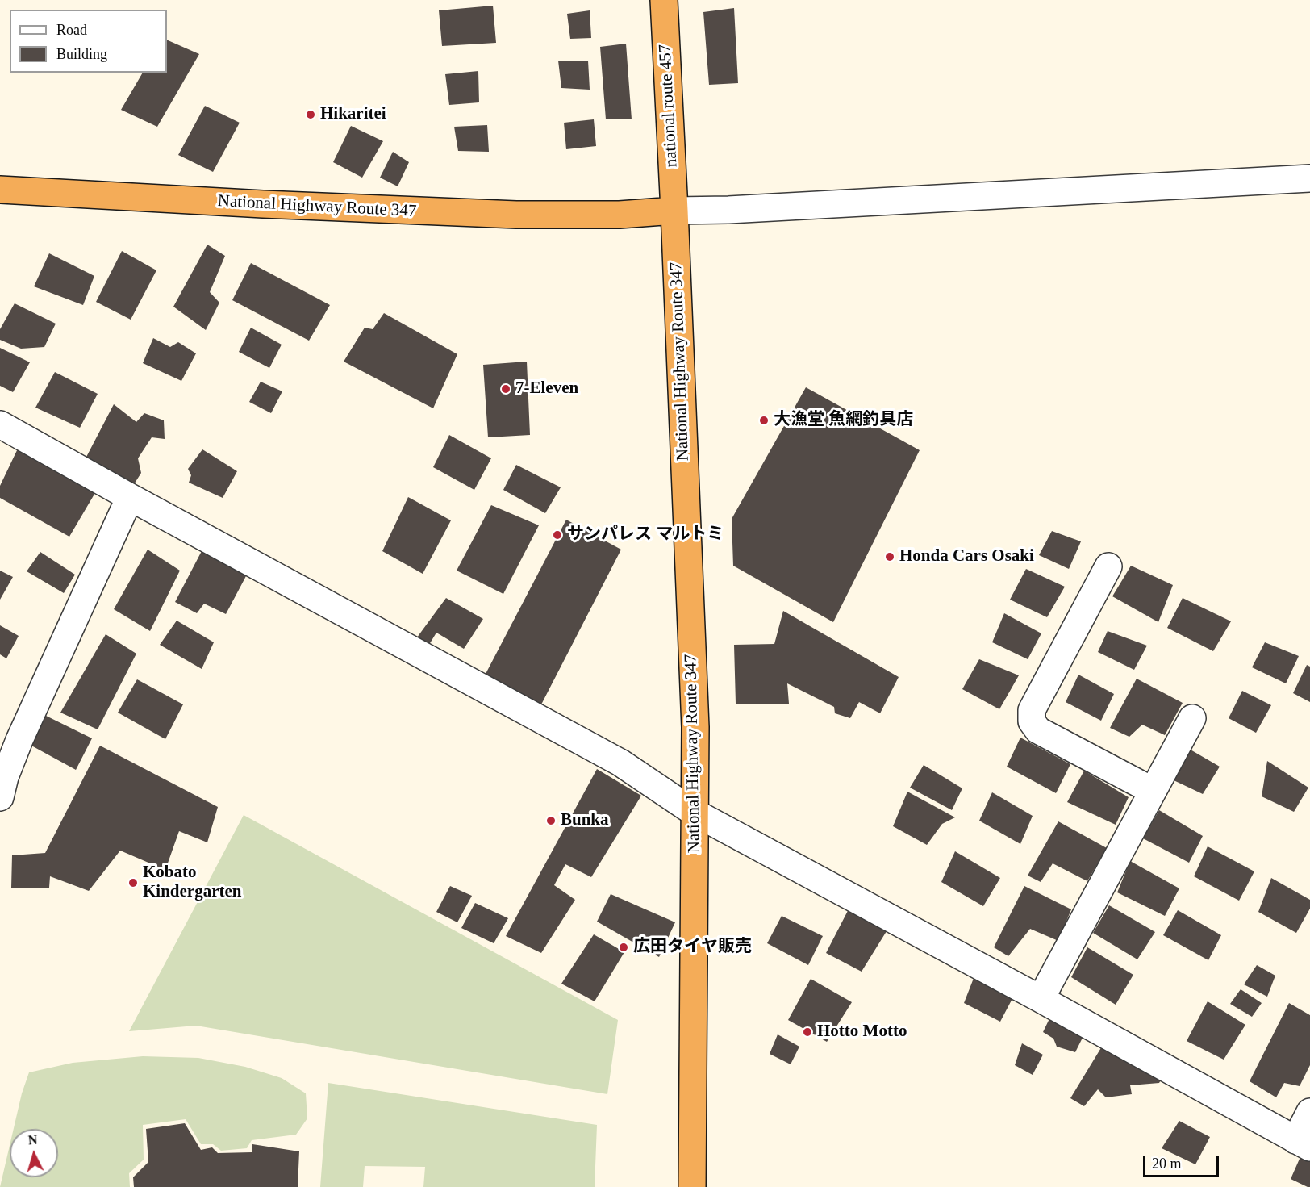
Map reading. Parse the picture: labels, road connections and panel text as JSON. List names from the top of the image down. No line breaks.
{"streets":{"highway":["national route 457","National Highway Route 347"]},"crossings":[["national route 457","National Highway Route 347"]],"places":["Hikaritei","7-Eleven","大漁堂 魚網釣具店","サンパレス マルトミ","Honda Cars Osaki","Bunka","Kobato Kindergarten","広田タイヤ販売","Hotto Motto"],"legend":["Road","Building"],"scale_bar":"20 m","north":"top"}
